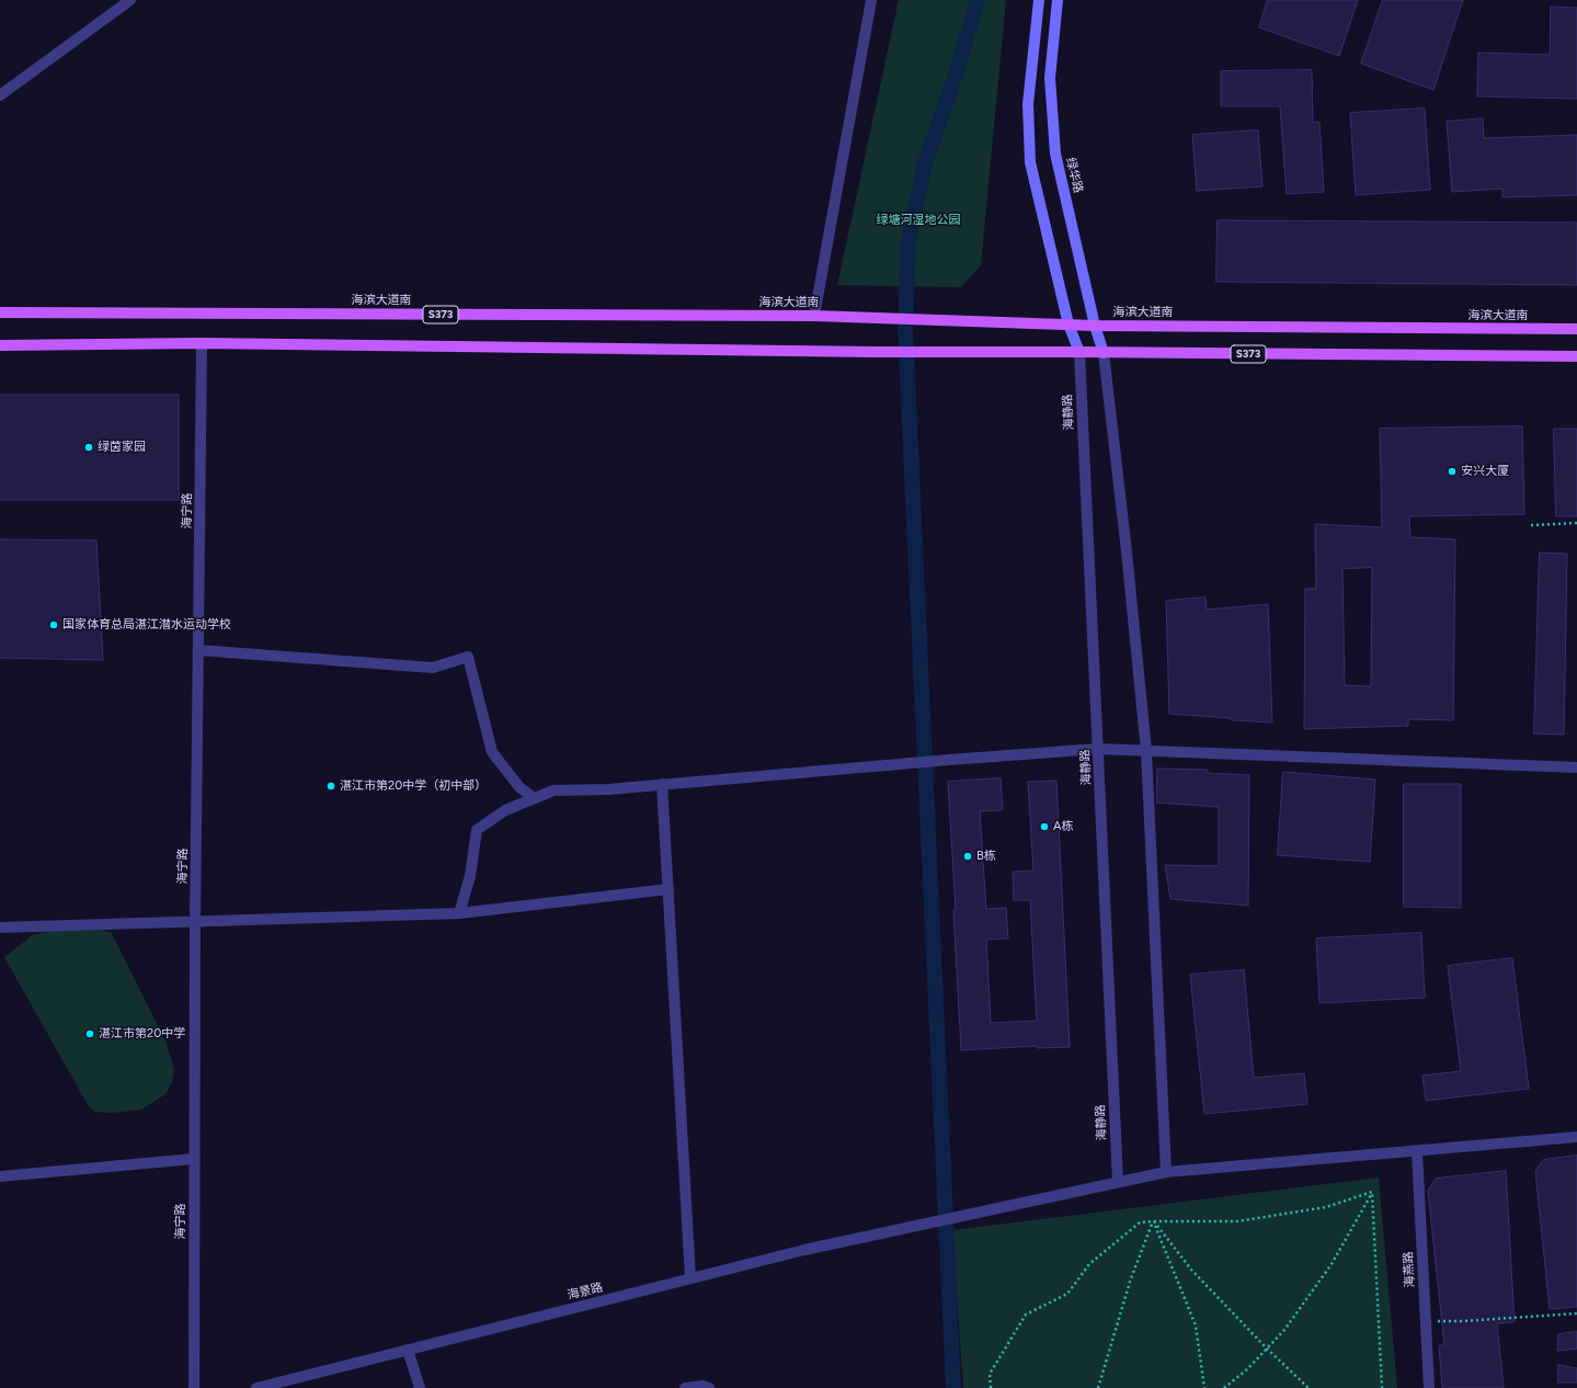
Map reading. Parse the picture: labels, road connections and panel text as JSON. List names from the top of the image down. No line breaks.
{"streets":{"main road":["绿华路","海滨大道南","S373"],"street":["海静路","海宁路","海燕路","海景路"]},"crossings":[["绿华路","海滨大道南"],["绿华路","S373"],["S373","海静路"],["S373","海宁路"],["海静路","海景路"],["海燕路","海景路"]],"parks":["绿塘河湿地公园"],"places":["绿茵家园","安兴大厦","国家体育总局湛江潜水运动学校","湛江市第20中学（初中部）","A栋","B栋","湛江市第20中学"]}
